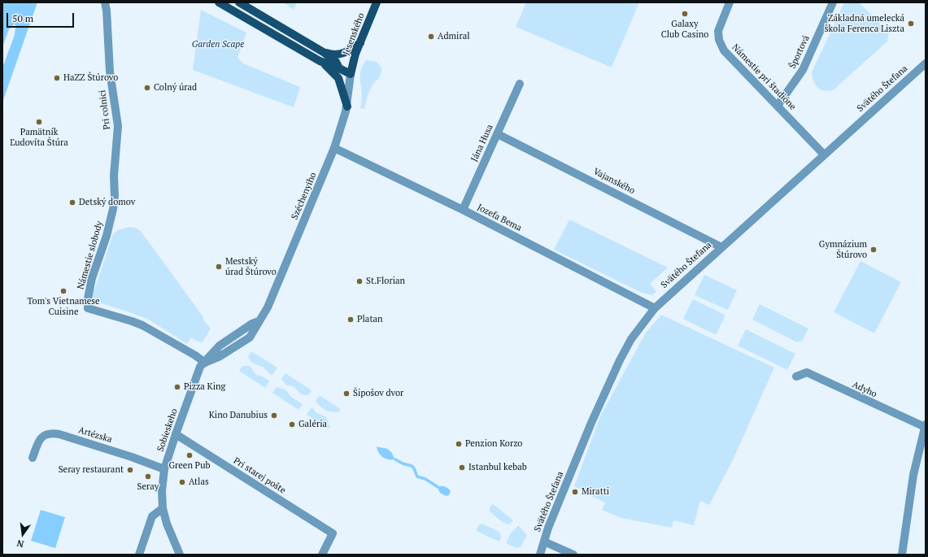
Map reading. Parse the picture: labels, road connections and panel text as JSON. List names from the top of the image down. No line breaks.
{"streets":{"main road":["Jesenského"],"street":["Športová","Námestie pri štadióne","Svätého Štefana","Pri colnici","Jána Husa","Vajanského","Széchenyiho","Jozefa Bema","Námestie slobody","Adyho","Sobieskeho","Artézska","Pri starej pošte"]},"crossings":[["Jesenského","Széchenyiho"],["Športová","Námestie pri štadióne"],["Námestie pri štadióne","Svätého Štefana"],["Svätého Štefana","Vajanského"],["Svätého Štefana","Jozefa Bema"],["Pri colnici","Námestie slobody"],["Jána Husa","Vajanského"],["Jána Husa","Jozefa Bema"],["Széchenyiho","Jozefa Bema"],["Széchenyiho","Sobieskeho"],["Námestie slobody","Sobieskeho"],["Sobieskeho","Artézska"],["Sobieskeho","Pri starej pošte"]],"parks":["Garden Scape"],"places":["Galaxy Club Casino","Základná umelecká škola Ferenca Liszta","Admiral","HaZZ Štúrovo","Colný úrad","Pamätník Ľudovíta Štúra","Detský domov","Gymnázium Štúrovo","Mestský úrad Štúrovo","St.Florian","Tom's Vietnamese Cuisine","Platan","Pizza King","Šipošov dvor","Kino Danubius","Galéria","Penzion Korzo","Green Pub","Istanbul kebab","Seray restaurant","Seray","Atlas","Miratti"],"scale_bar":"50 m","north":"bottom"}
